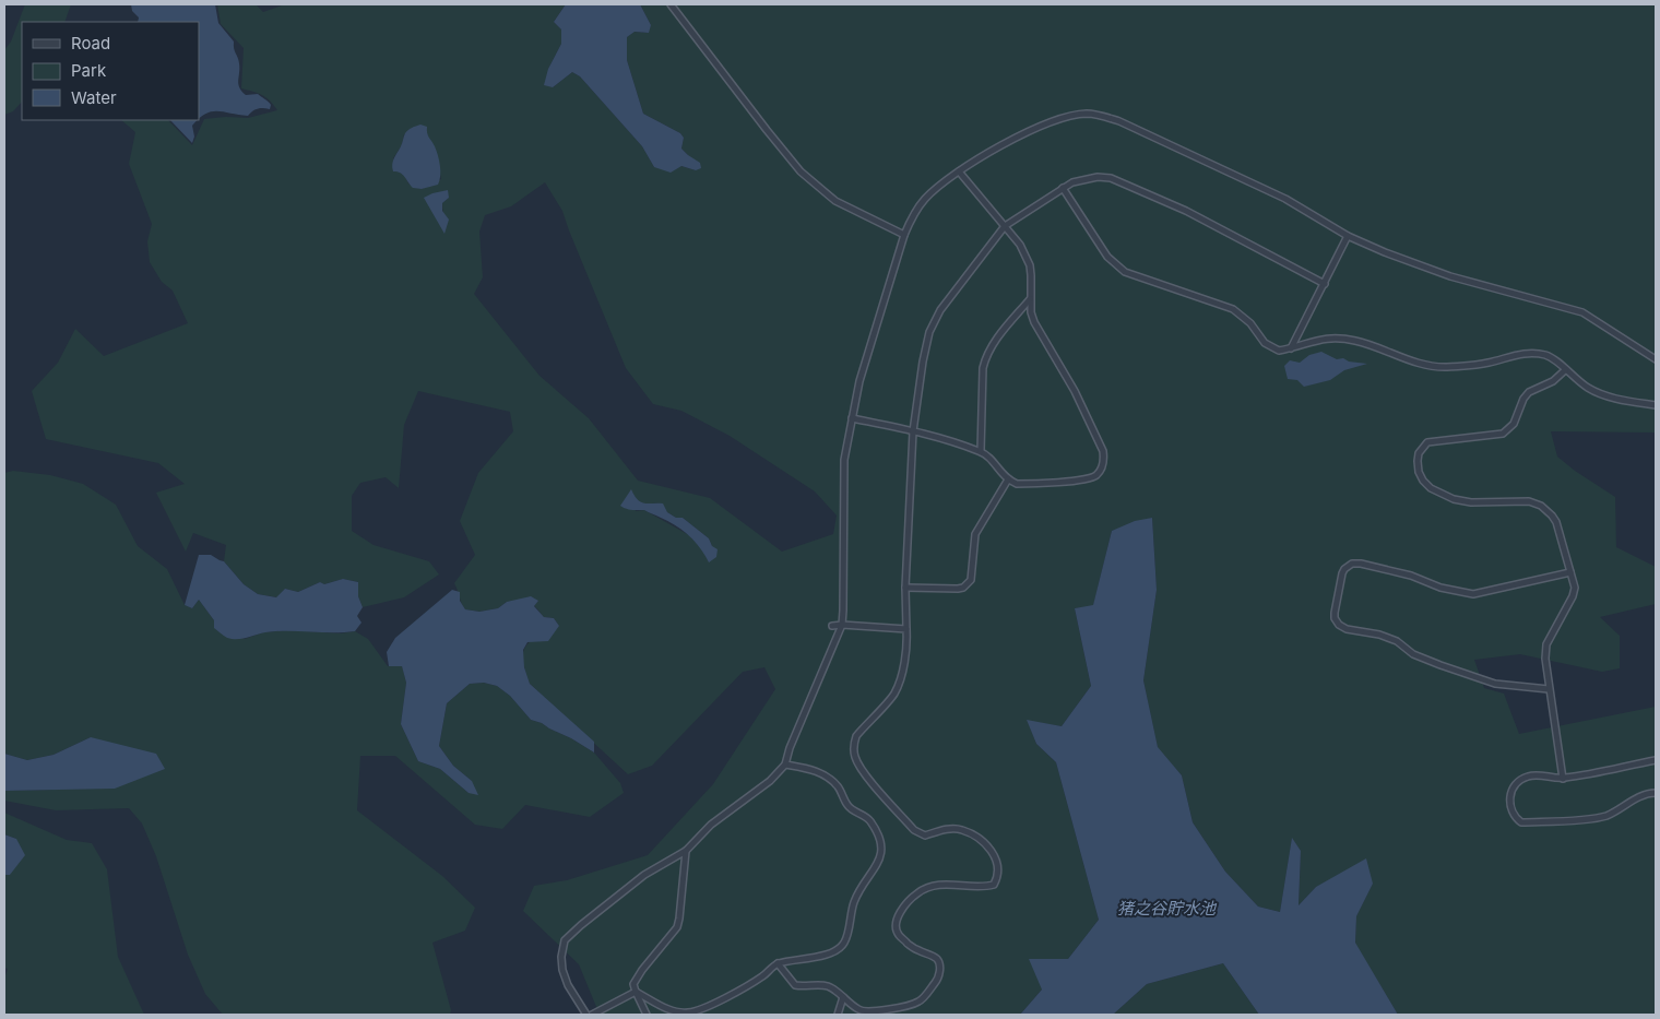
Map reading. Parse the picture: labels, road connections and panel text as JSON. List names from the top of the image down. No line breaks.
{"water":["猪之谷貯水池"],"legend":["Road","Park","Water"]}
